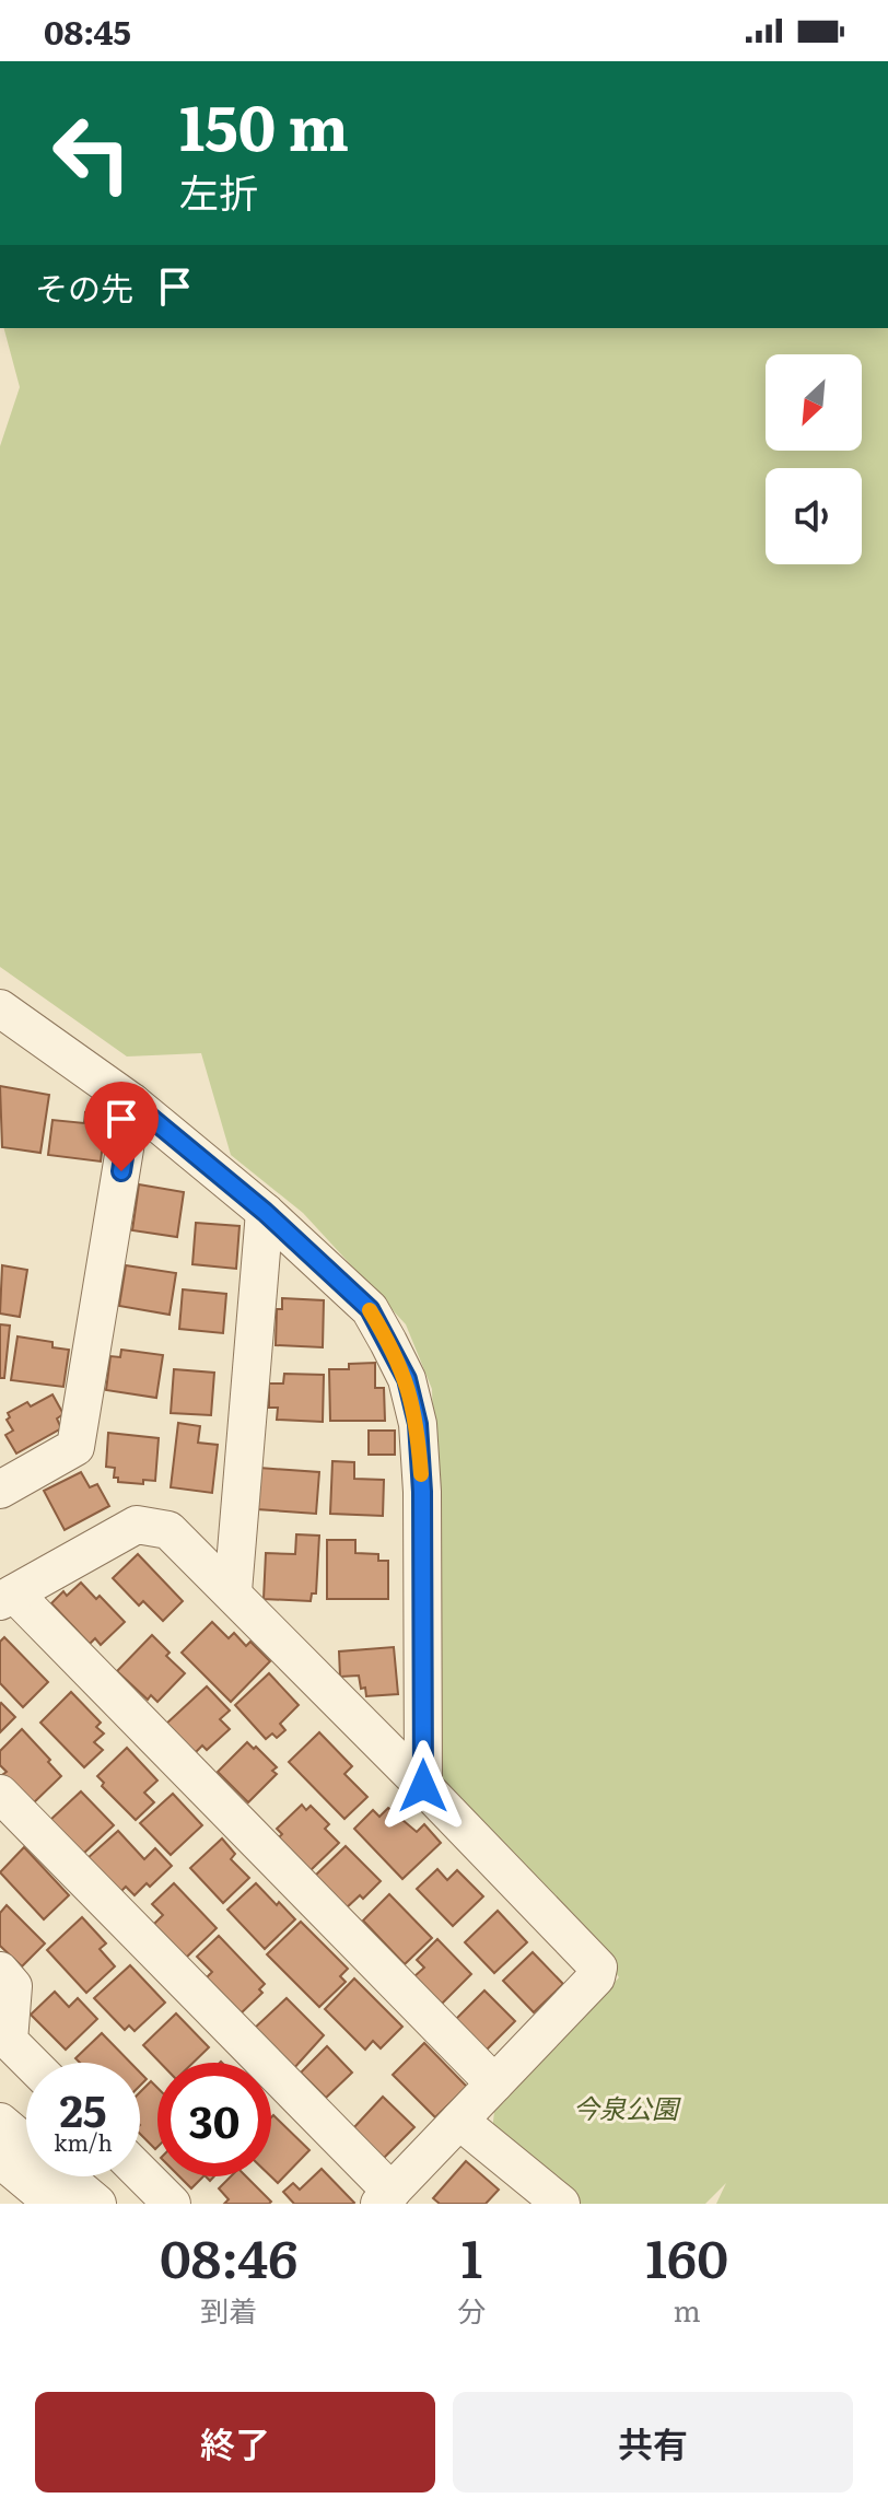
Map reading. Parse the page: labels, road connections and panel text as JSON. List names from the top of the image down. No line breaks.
{"parks":["今泉公園"],"north":"bottom left","page":{"status":"08:45","turn":["150 m","左折"],"then":"その先","speed":"25 km/h","limit":"30","eta":["08:46","到着","1","分","160","m"],"buttons":["終了","共有"]}}
